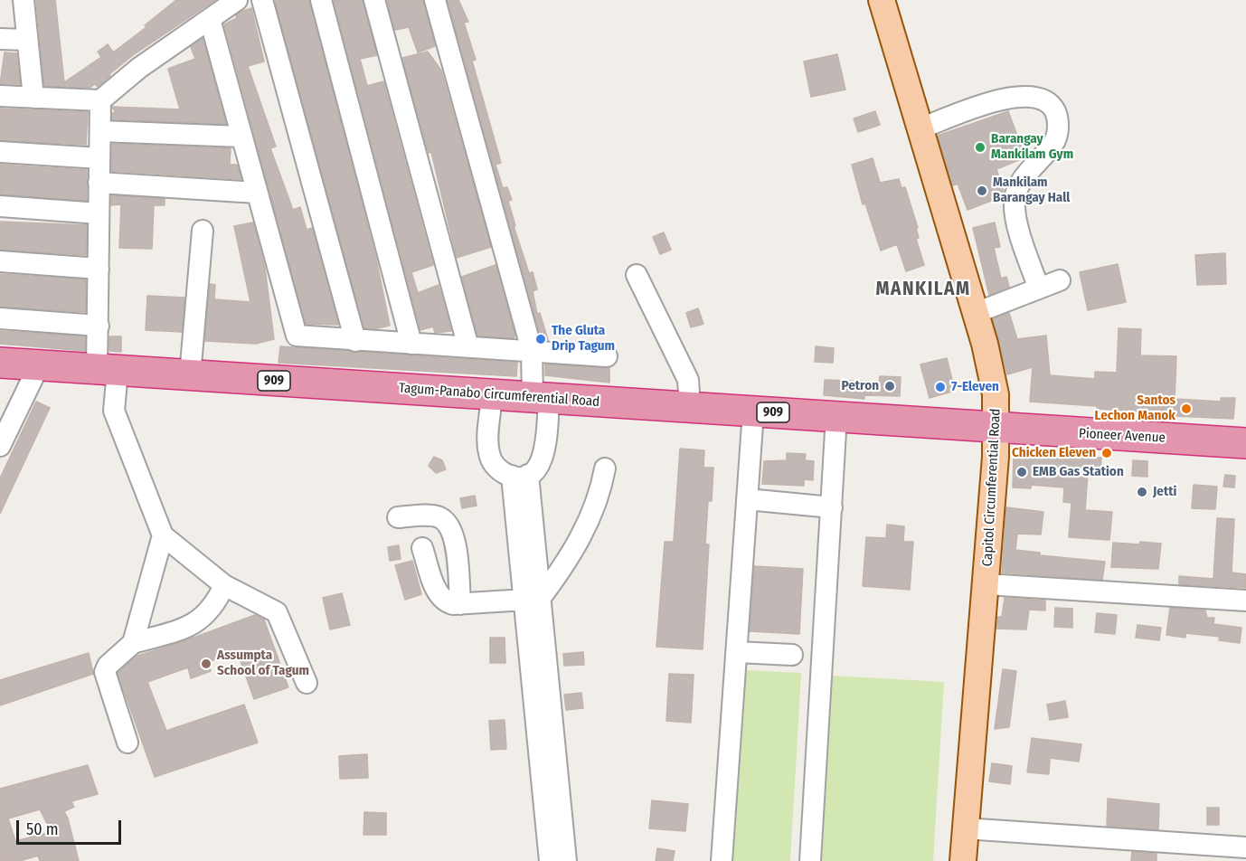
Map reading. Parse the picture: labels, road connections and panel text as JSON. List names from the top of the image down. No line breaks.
{"streets":{"highway":["909","Tagum-Panabo Circumferential Road","Pioneer Avenue"],"main road":["Capitol Circumferential Road"]},"crossings":[["Tagum-Panabo Circumferential Road","Pioneer Avenue"],["Tagum-Panabo Circumferential Road","Capitol Circumferential Road"],["Pioneer Avenue","Capitol Circumferential Road"]],"districts":["MANKILAM"],"places":["Barangay Mankilam Gym","Mankilam Barangay Hall","The Gluta Drip Tagum","Petron","7-Eleven","Santos Lechon Manok","Chicken Eleven","EMB Gas Station","Jetti","Assumpta School of Tagum"],"scale_bar":"50 m"}
